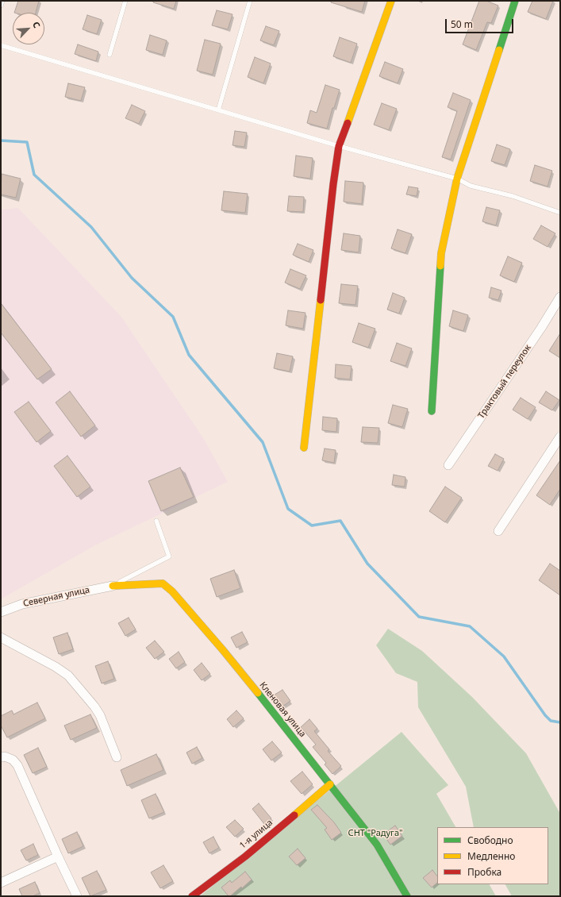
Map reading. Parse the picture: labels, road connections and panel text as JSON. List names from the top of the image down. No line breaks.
{"streets":{"street":["Трактовый переулок","Северная улица","Кленовая улица","1-я улица"]},"crossings":[["Северная улица","Кленовая улица"],["Кленовая улица","1-я улица"]],"parks":["СНТ \"Радуга\""],"legend":["Свободно","Медленно","Пробка"],"scale_bar":"50 m","north":"top right"}
